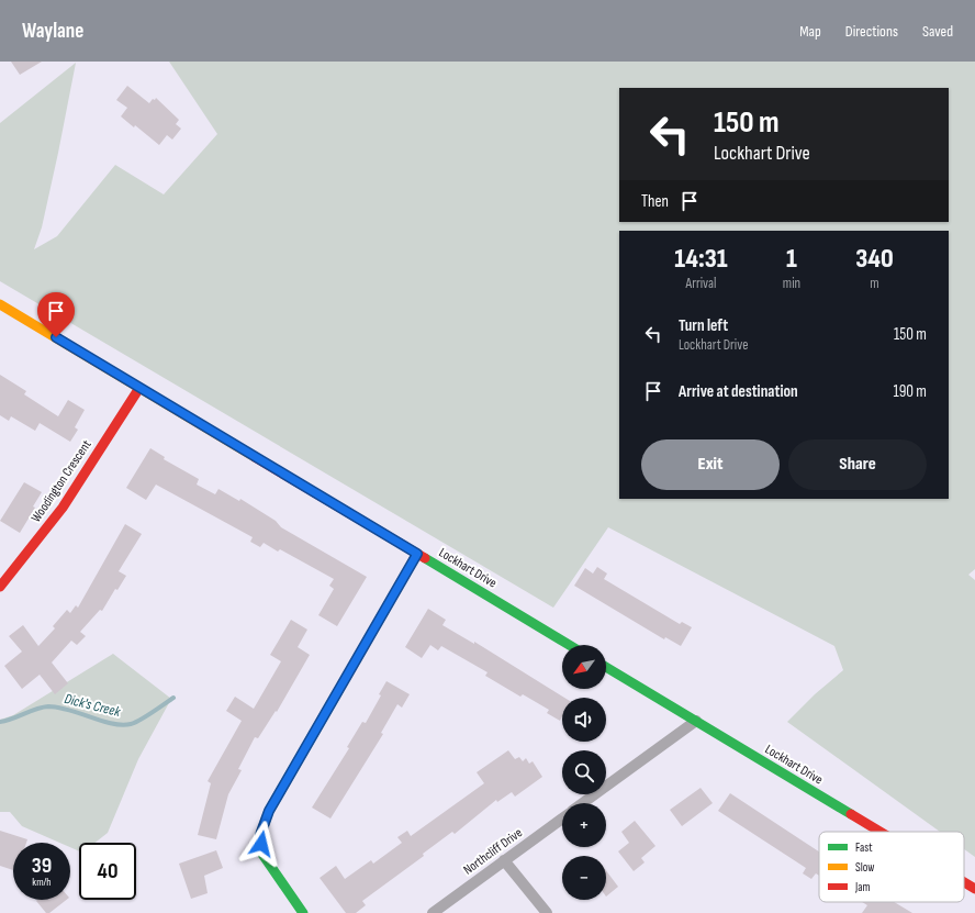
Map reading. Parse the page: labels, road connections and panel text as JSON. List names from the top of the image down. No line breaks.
{"streets":{"street":["Woodington Crescent","Lockhart Drive","Northcliff Drive"]},"crossings":[["Woodington Crescent","Lockhart Drive"],["Lockhart Drive","Northcliff Drive"]],"water":["Dick's Creek"],"legend":["Fast","Slow","Jam"],"north":"bottom left","page":{"header":"Waylane","nav":["Map","Directions","Saved"],"turn":["150 m","Lockhart Drive"],"then":"Then","eta":["14:31","Arrival","1","min","340","m"],"list":[{"name":"Turn left","note":"Lockhart Drive","value":"150 m"},{"name":"Arrive at destination","value":"190 m"}],"buttons":["Exit","Share"],"map_buttons":["+","−"],"speed":"39 km/h","limit":"40"}}
